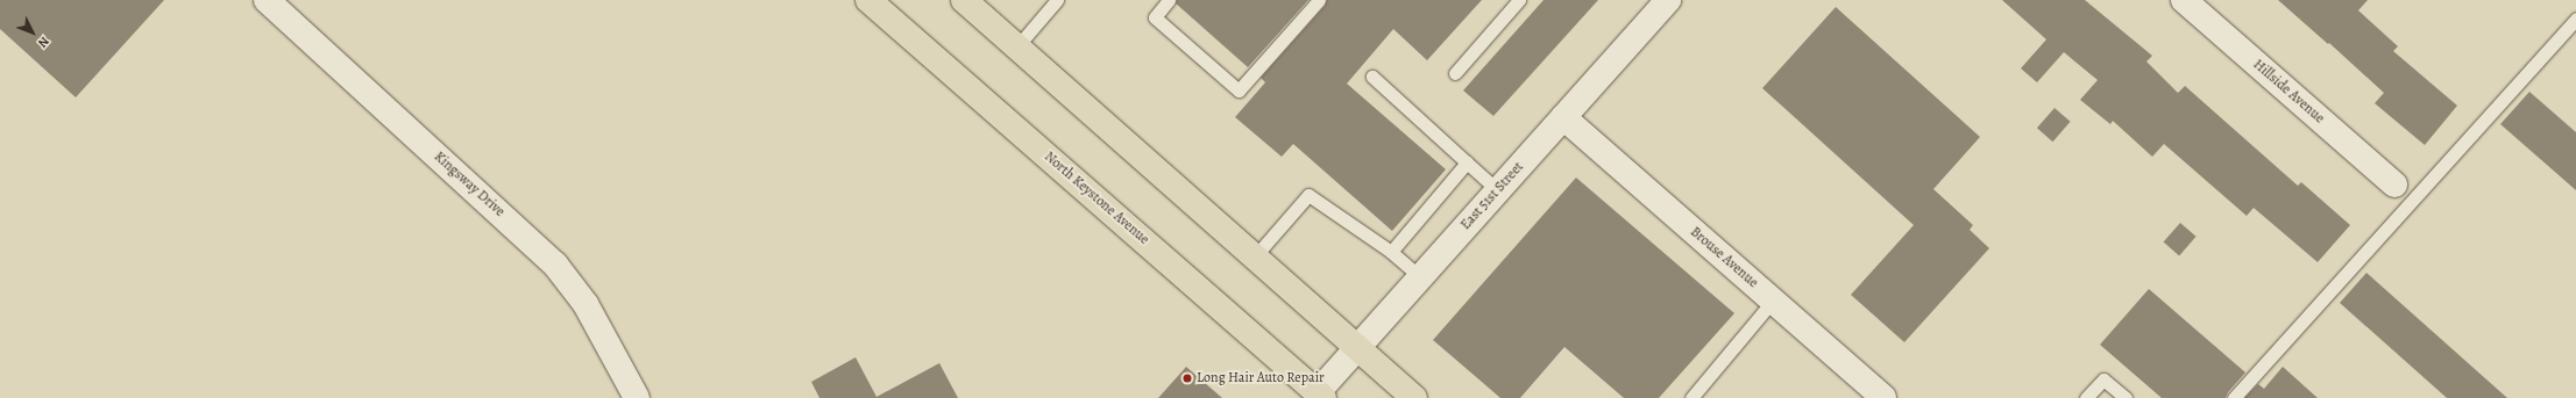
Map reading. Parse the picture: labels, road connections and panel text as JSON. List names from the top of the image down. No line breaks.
{"streets":{"main road":["North Keystone Avenue"],"street":["Hillside Avenue","Kingsway Drive","East 51st Street","Brouse Avenue"]},"crossings":[["East 51st Street","North Keystone Avenue"],["East 51st Street","Brouse Avenue"]],"places":["Long Hair Auto Repair"],"north":"bottom right"}
